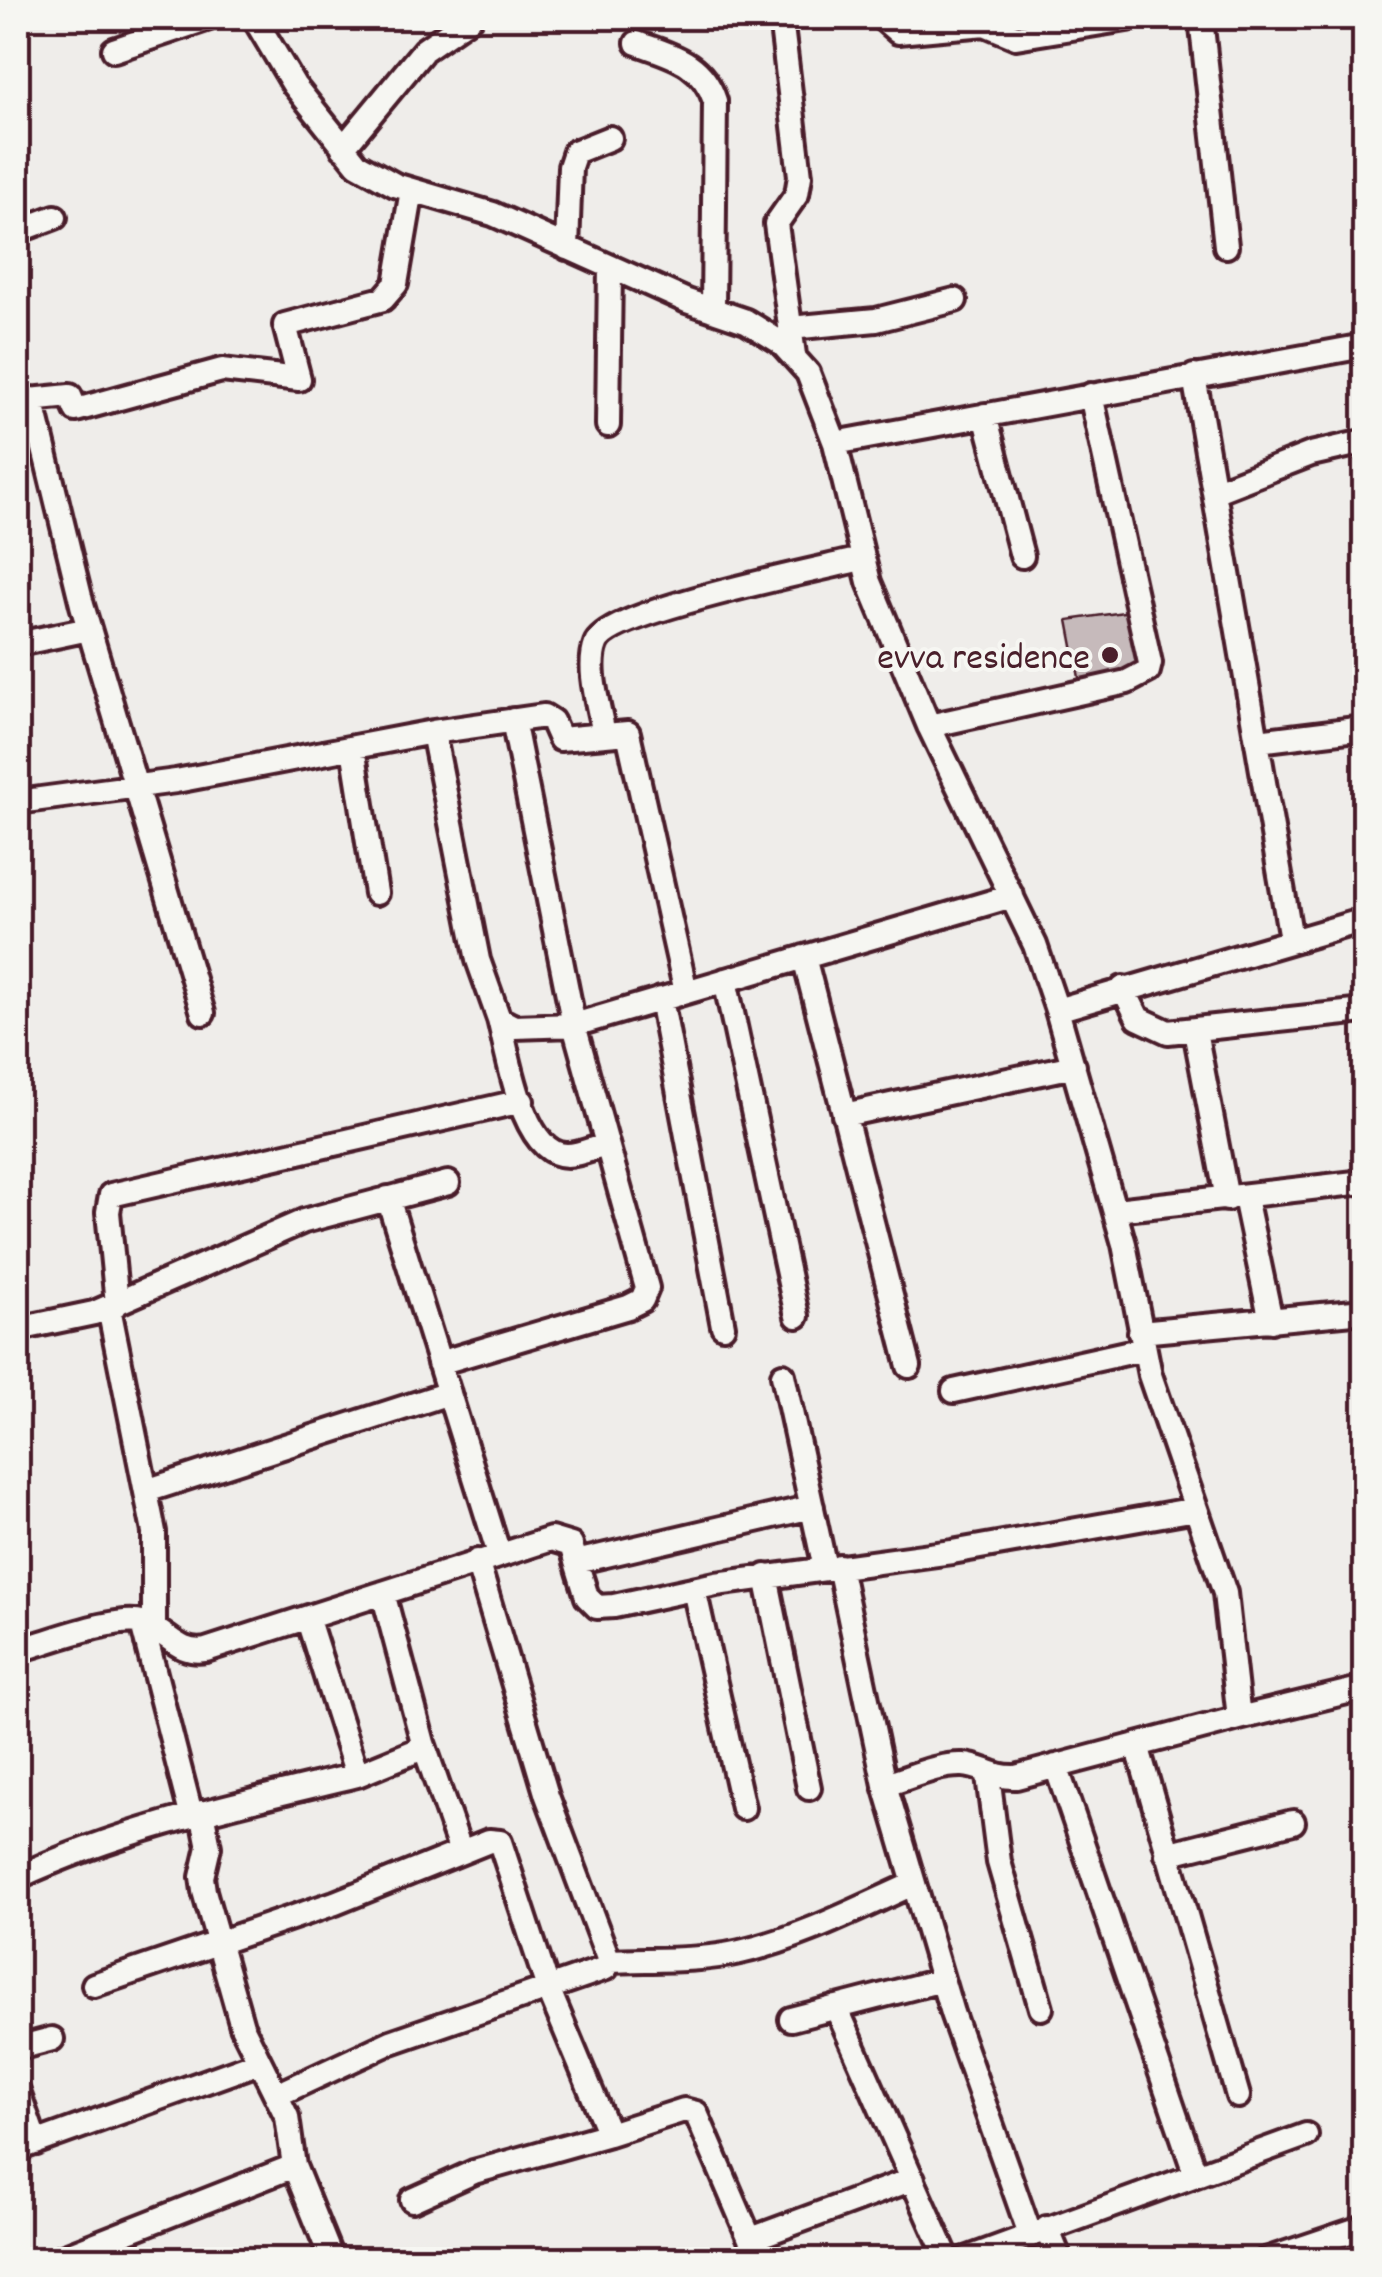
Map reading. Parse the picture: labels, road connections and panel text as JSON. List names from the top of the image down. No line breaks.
{"places":["evva residence"]}
